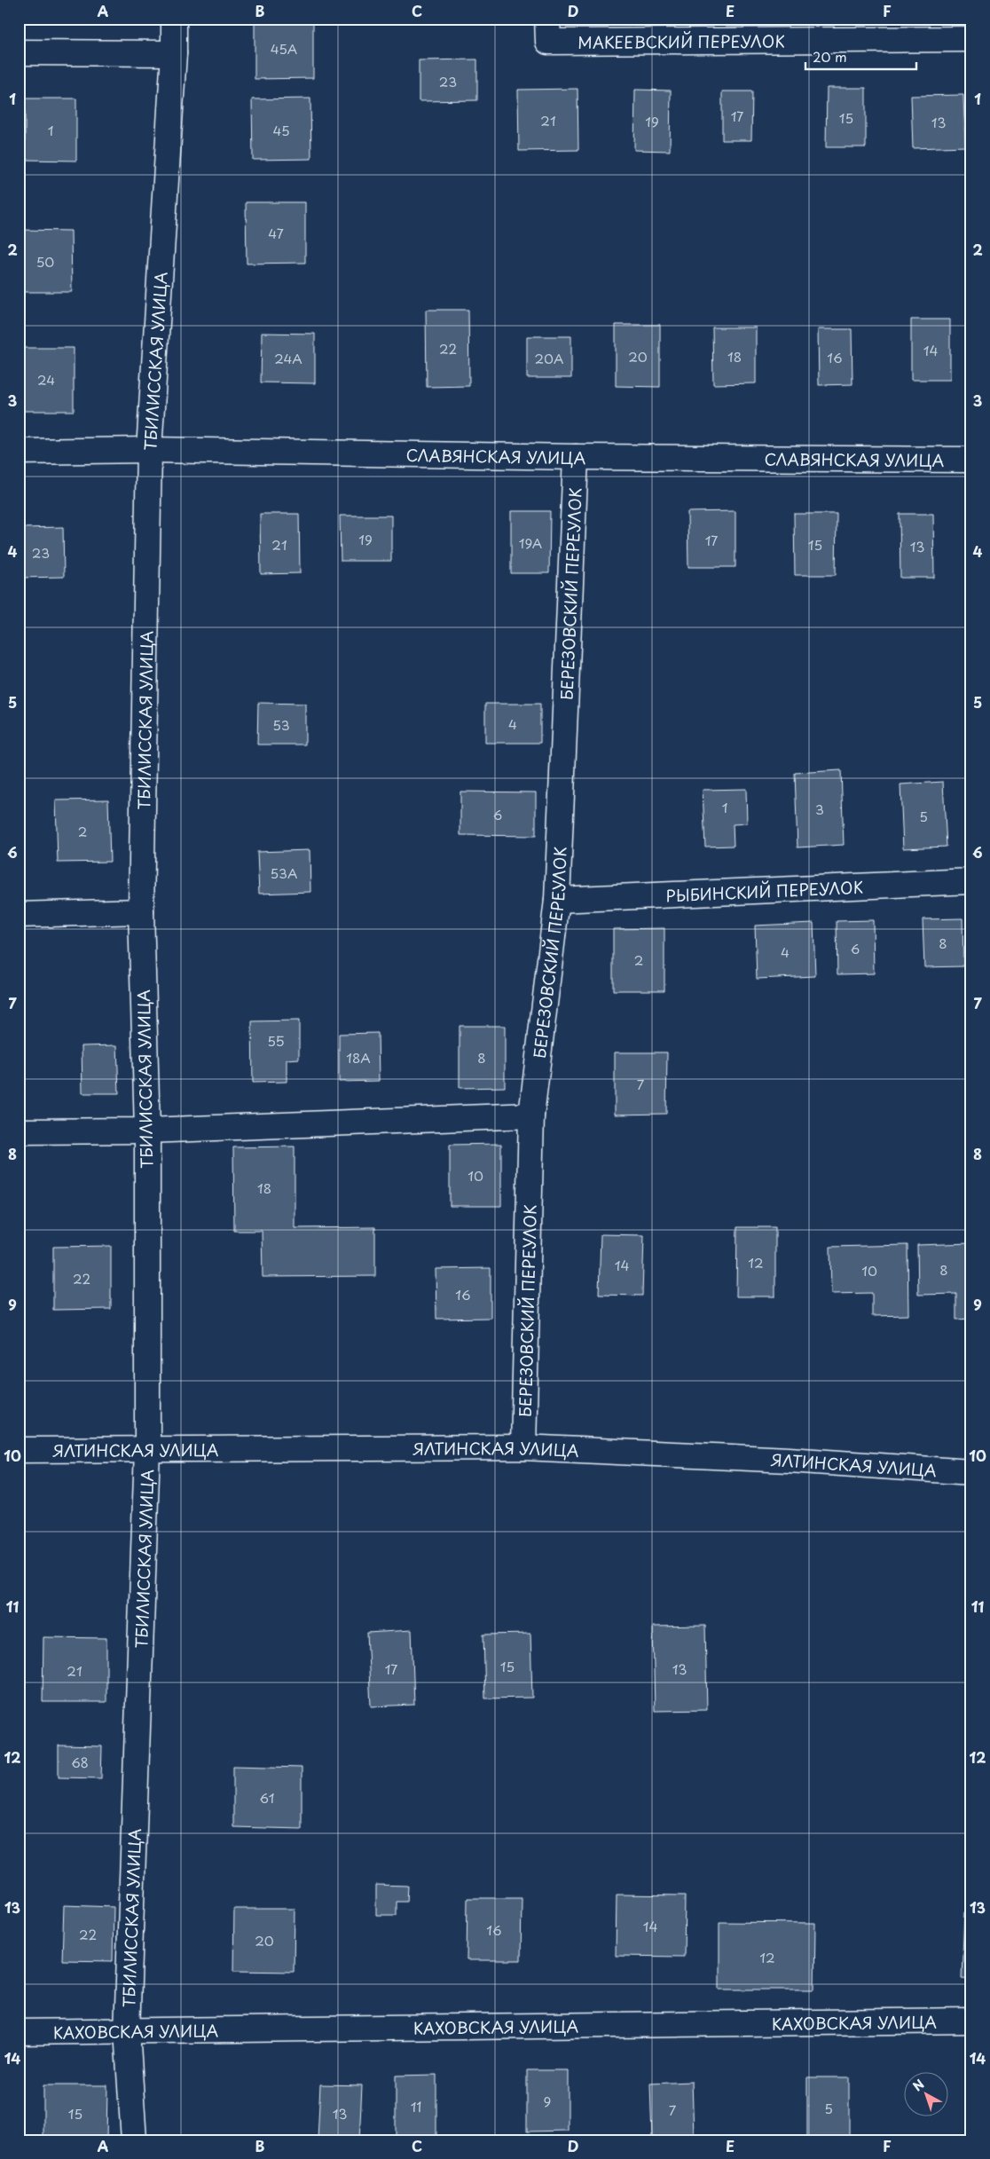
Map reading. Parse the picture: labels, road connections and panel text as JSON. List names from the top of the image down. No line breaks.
{"streets":{"street":["МАКЕЕВСКИЙ ПЕРЕУЛОК","ТБИЛИССКАЯ УЛИЦА","СЛАВЯНСКАЯ УЛИЦА","БЕРЕЗОВСКИЙ ПЕРЕУЛОК","РЫБИНСКИЙ ПЕРЕУЛОК","ЯЛТИНСКАЯ УЛИЦА","КАХОВСКАЯ УЛИЦА"]},"crossings":[["ТБИЛИССКАЯ УЛИЦА","СЛАВЯНСКАЯ УЛИЦА"],["ТБИЛИССКАЯ УЛИЦА","ЯЛТИНСКАЯ УЛИЦА"],["ТБИЛИССКАЯ УЛИЦА","КАХОВСКАЯ УЛИЦА"],["СЛАВЯНСКАЯ УЛИЦА","БЕРЕЗОВСКИЙ ПЕРЕУЛОК"],["БЕРЕЗОВСКИЙ ПЕРЕУЛОК","РЫБИНСКИЙ ПЕРЕУЛОК"],["БЕРЕЗОВСКИЙ ПЕРЕУЛОК","ЯЛТИНСКАЯ УЛИЦА"]],"house_numbers":["45А","23","17","15","21","19","13","1","45","47","50","22","14","20","18","16","24А","20А","24","19","17","19А","21","15","13","23","4","53","1","3","6","5","2","53А","8","6","4","2","55","18А","8","7","10","18","12","14","8","10","22","16","15","17","13","21","68","61","14","16","22","20","12","9","11","5","7","15","13"],"scale_bar":"20 m","north":"top left","grid":{"columns":["A","B","C","D","E","F"],"rows":["1","2","3","4","5","6","7","8","9","10","11","12","13","14"]}}
